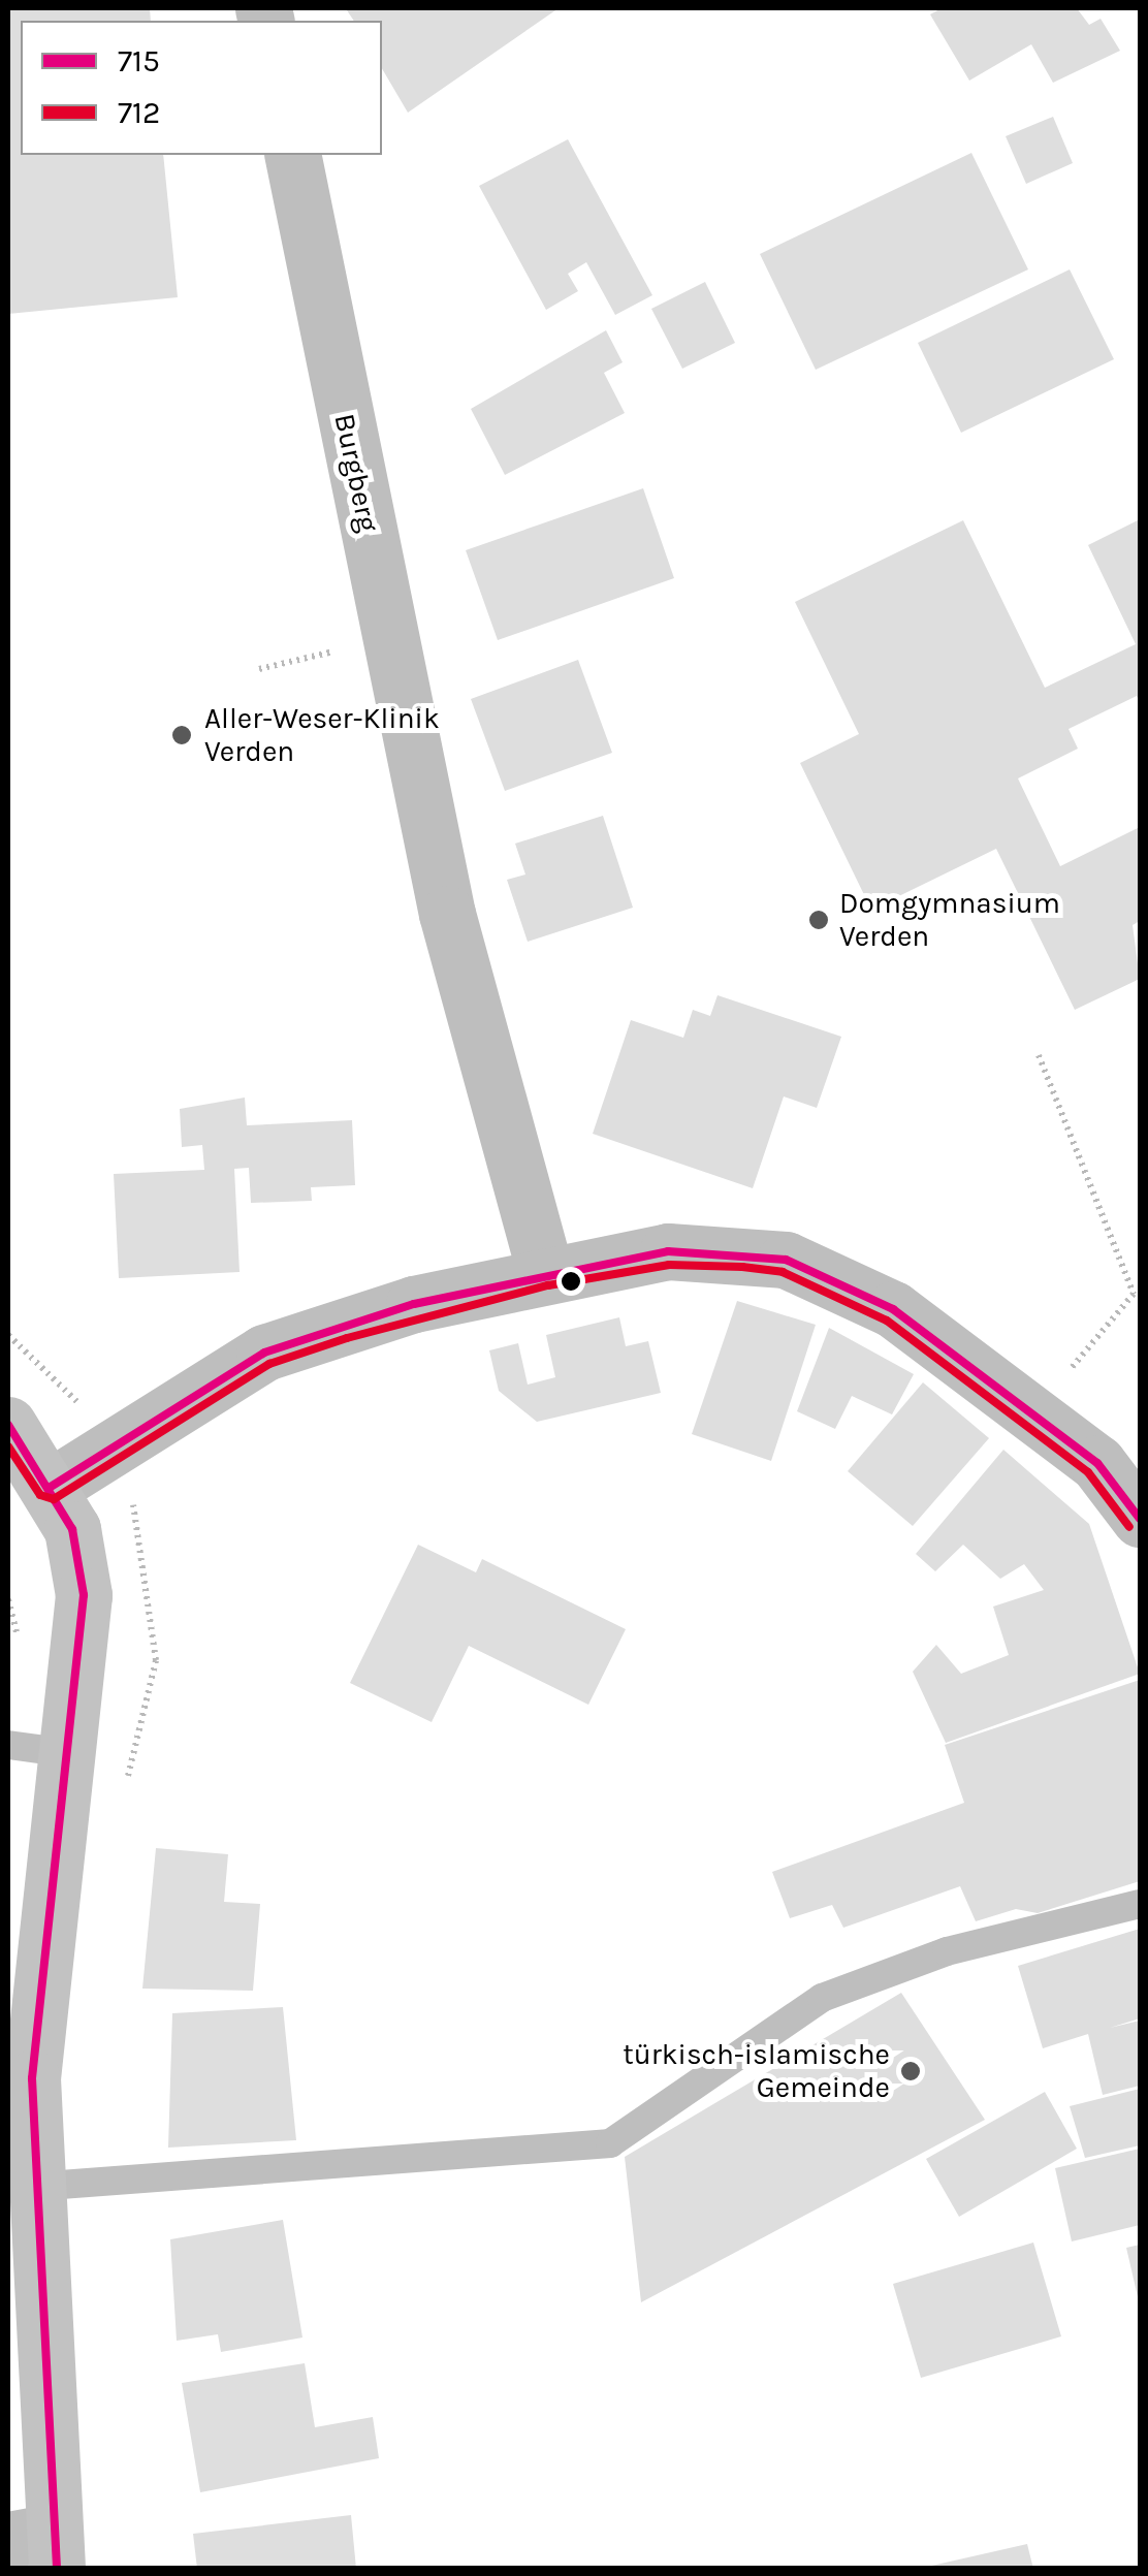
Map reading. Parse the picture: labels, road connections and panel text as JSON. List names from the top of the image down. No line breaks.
{"streets":{"street":["Burgberg"]},"places":["Aller-Weser-Klinik Verden","Domgymnasium Verden","türkisch-islamische Gemeinde"],"lines":["transit line 715","transit line 712"],"legend":["715","712"]}
